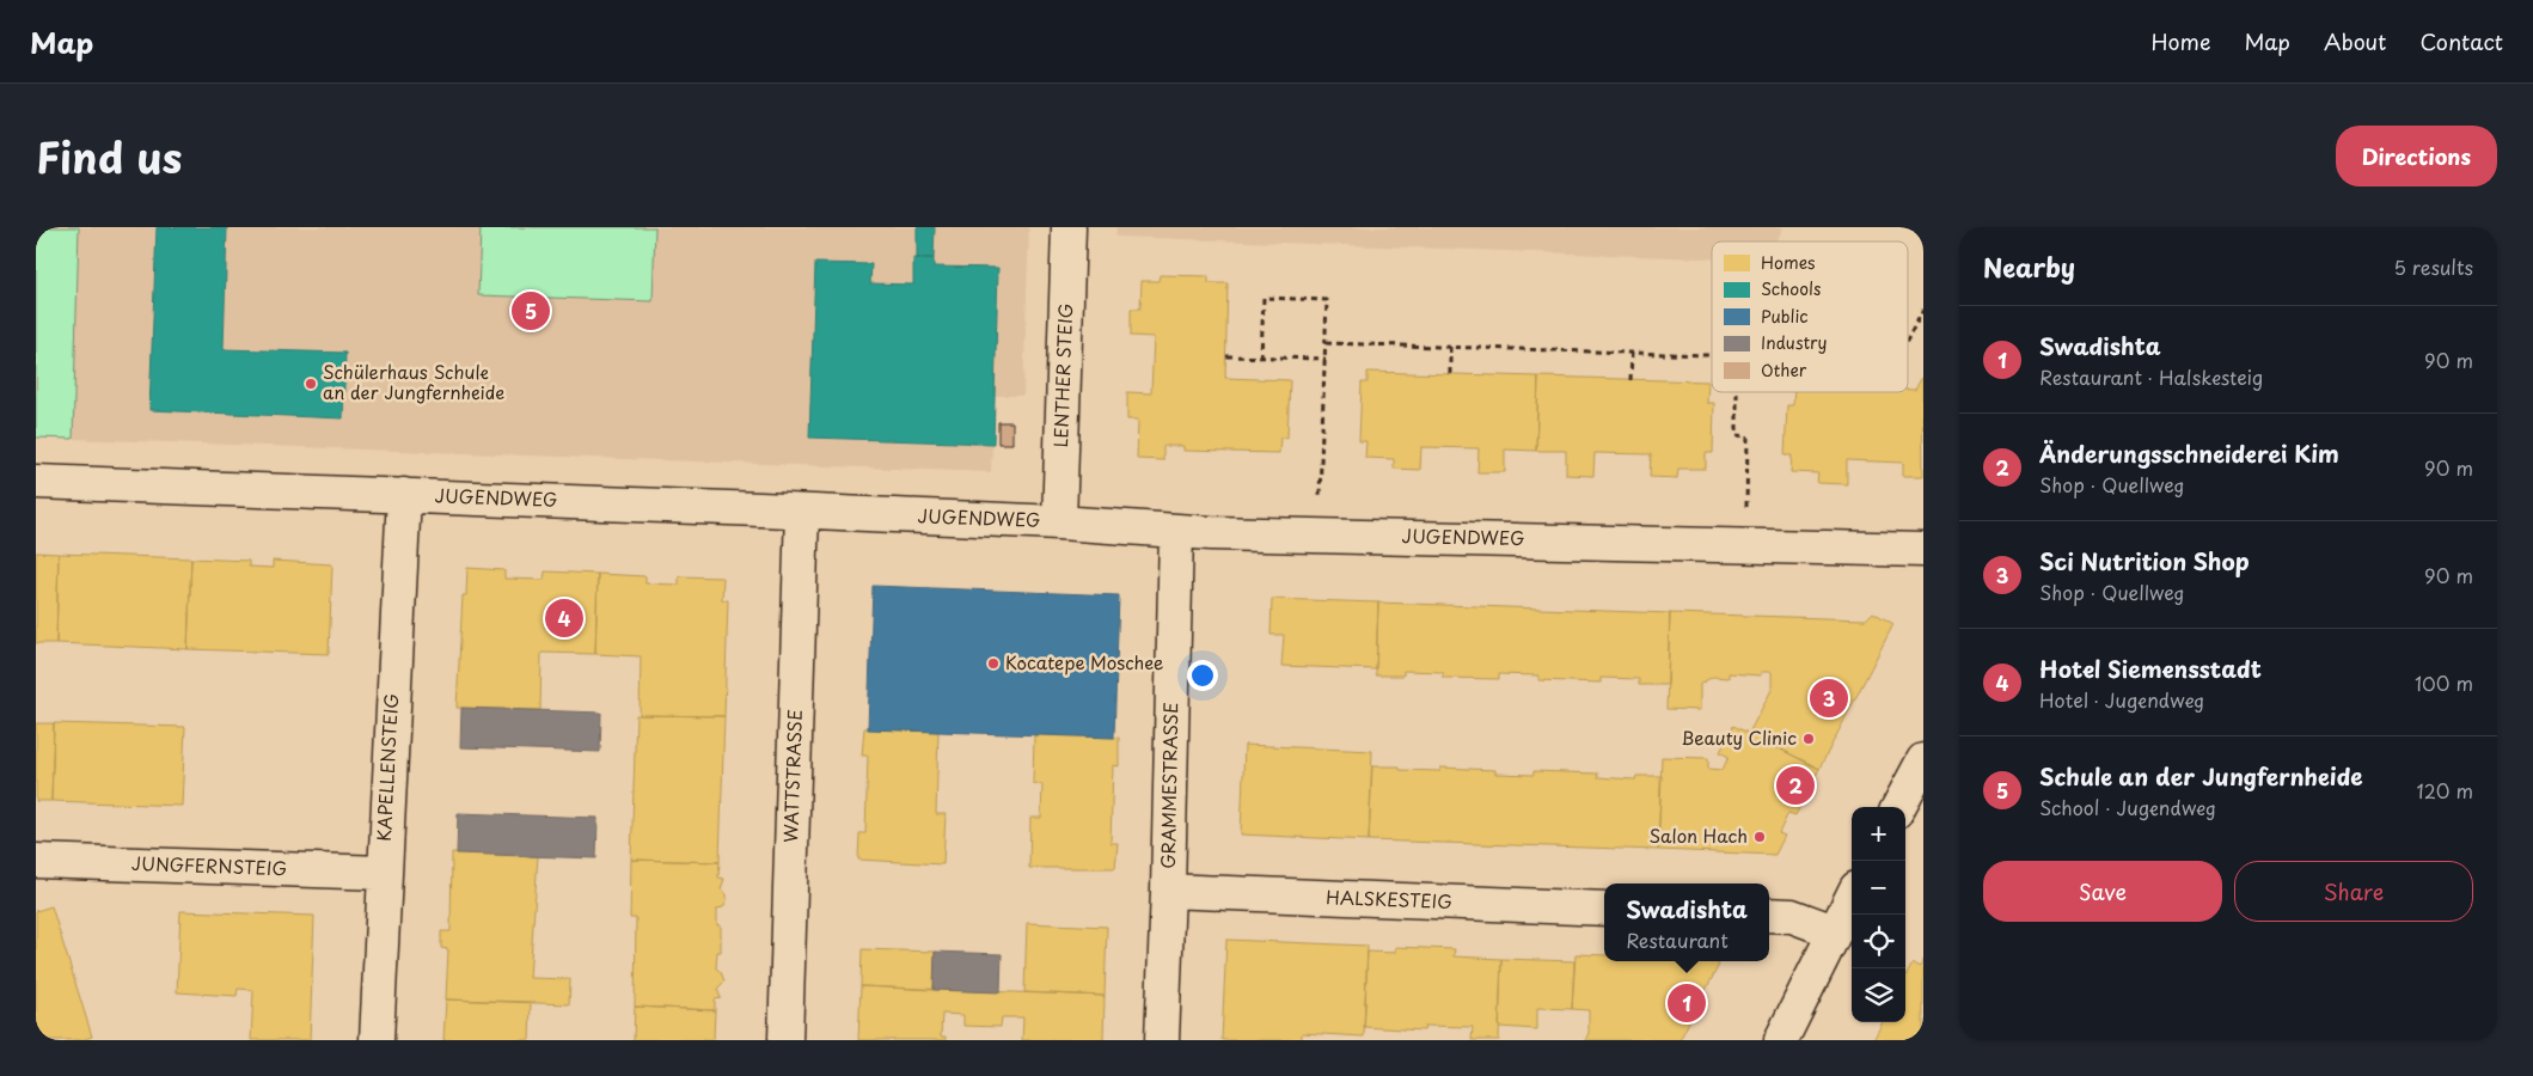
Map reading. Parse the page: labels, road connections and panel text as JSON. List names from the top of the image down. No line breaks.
{"streets":{"street":["LENTHER STEIG","JUGENDWEG","KAPELLENSTEIG","WATTSTRASSE","GRAMMESTRASSE","JUNGFERNSTEIG","HALSKESTEIG"]},"crossings":[["LENTHER STEIG","JUGENDWEG"],["JUGENDWEG","KAPELLENSTEIG"],["JUGENDWEG","WATTSTRASSE"],["JUGENDWEG","GRAMMESTRASSE"],["KAPELLENSTEIG","JUNGFERNSTEIG"],["GRAMMESTRASSE","HALSKESTEIG"]],"places":["Schülerhaus Schule an der Jungfernheide","Kocatepe Moschee","Beauty Clinic","Salon Hach"],"legend":["Homes","Schools","Public","Industry","Other"],"page":{"header":"Map","nav":["Home","Map","About","Contact"],"title":"Find us","buttons":["Directions",["Save","Share"]],"heading":["Nearby","5 results"],"pins":["5","4","3","2","1"],"list":[{"mark":"1","name":"Swadishta","note":"Restaurant · Halskesteig","value":"90 m"},{"mark":"2","name":"Änderungsschneiderei Kim","note":"Shop · Quellweg","value":"90 m"},{"mark":"3","name":"Sci Nutrition Shop","note":"Shop · Quellweg","value":"90 m"},{"mark":"4","name":"Hotel Siemensstadt","note":"Hotel · Jugendweg","value":"100 m"},{"mark":"5","name":"Schule an der Jungfernheide","note":"School · Jugendweg","value":"120 m"}],"map_buttons":["+","−"],"popup":["Swadishta","Restaurant"]}}
